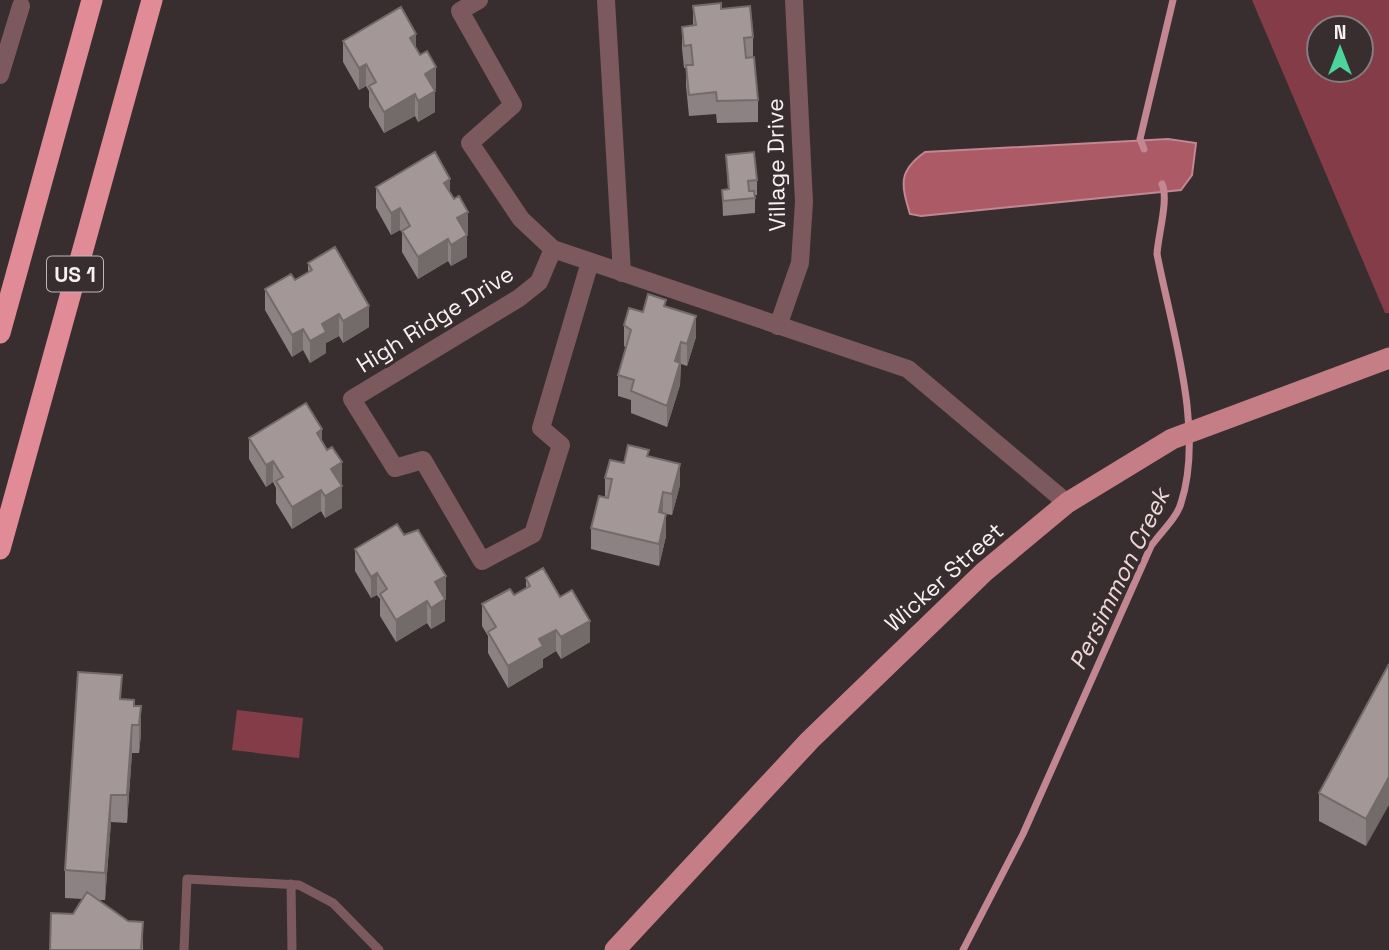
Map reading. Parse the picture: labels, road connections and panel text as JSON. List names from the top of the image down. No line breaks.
{"streets":{"highway":["US 1"],"main road":["Wicker Street"],"street":["Village Drive","High Ridge Drive"]},"water":["Persimmon Creek"],"north":"top"}
